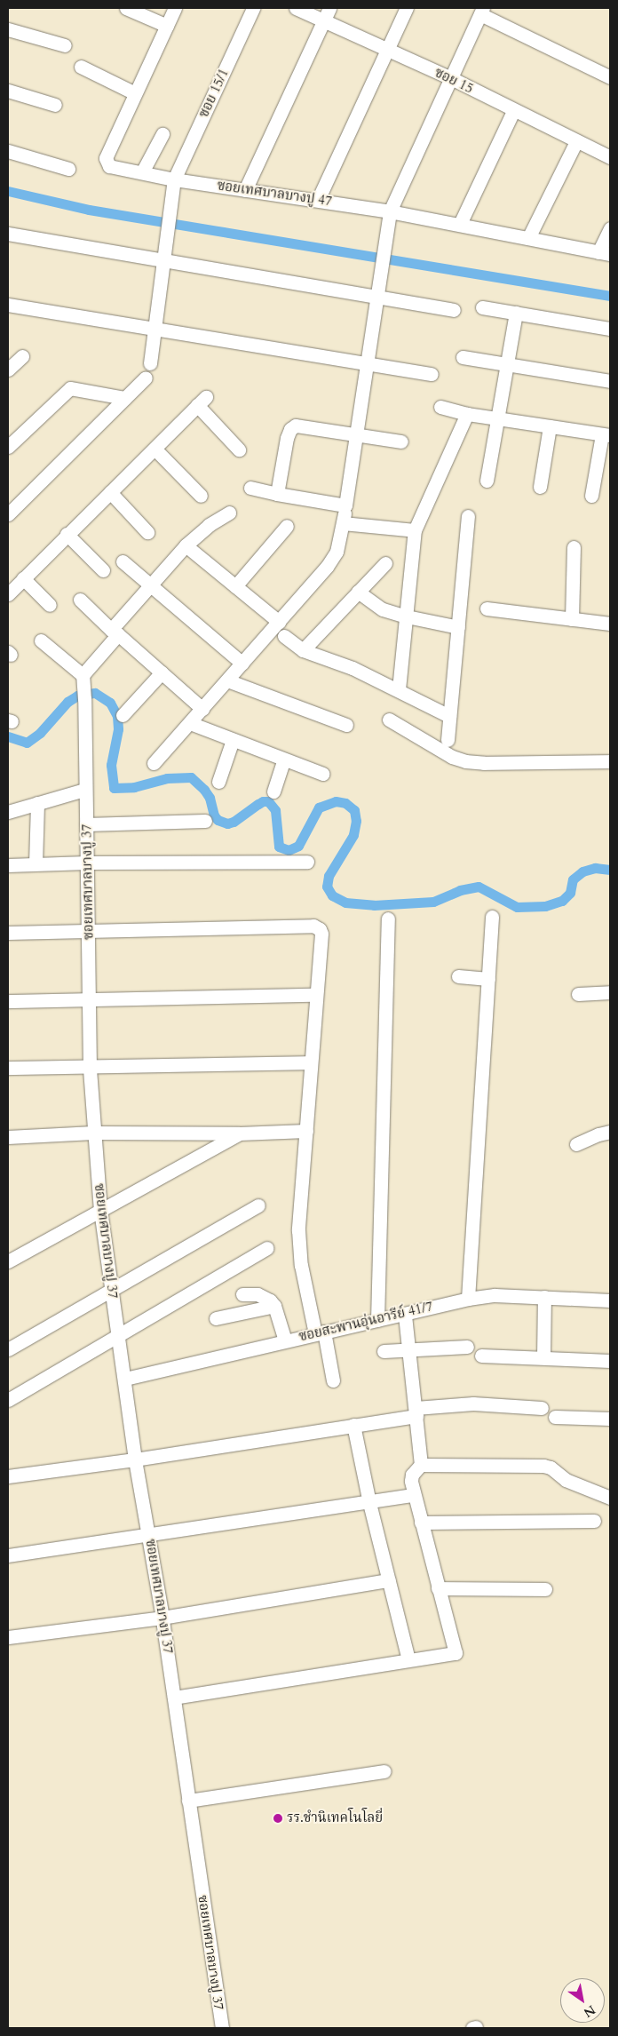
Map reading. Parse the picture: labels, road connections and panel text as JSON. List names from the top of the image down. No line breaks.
{"streets":{"street":["ซอย 15","ซอย 15/1","ซอยเทศบาลบางปู 47","ซอยเทศบาลบางปู 37","ซอยสะพานอุ่นอารีย์ 41/7"]},"crossings":[["ซอย 15/1","ซอยเทศบาลบางปู 47"],["ซอยเทศบาลบางปู 37","ซอยสะพานอุ่นอารีย์ 41/7"]],"places":["รร.ชำนิเทคโนโลยี่"],"north":"bottom right"}
